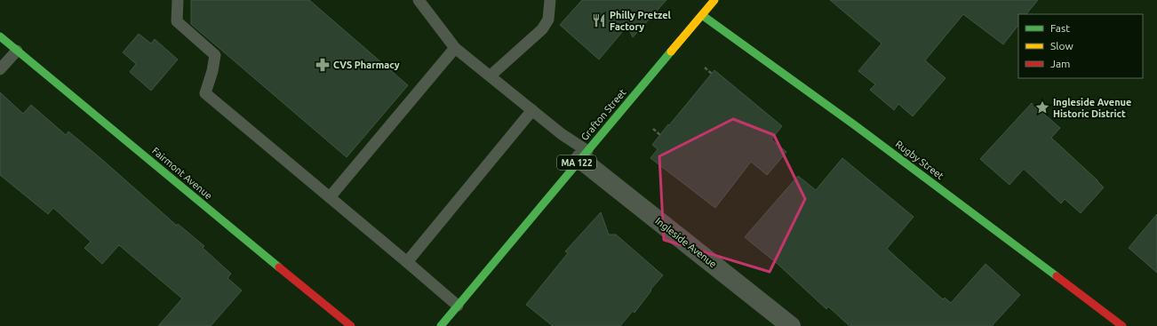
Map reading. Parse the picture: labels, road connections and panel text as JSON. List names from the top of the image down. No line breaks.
{"streets":{"main road":["Grafton Street","Rugby Street","MA 122","Fairmont Avenue"],"street":["Ingleside Avenue"]},"crossings":[["Grafton Street","Rugby Street"],["Grafton Street","Ingleside Avenue"]],"places":{"restaurant":["Philly Pretzel Factory"],"pharmacy":["CVS Pharmacy"],"place":["Ingleside Avenue Historic District"]},"legend":["Fast","Slow","Jam"]}
